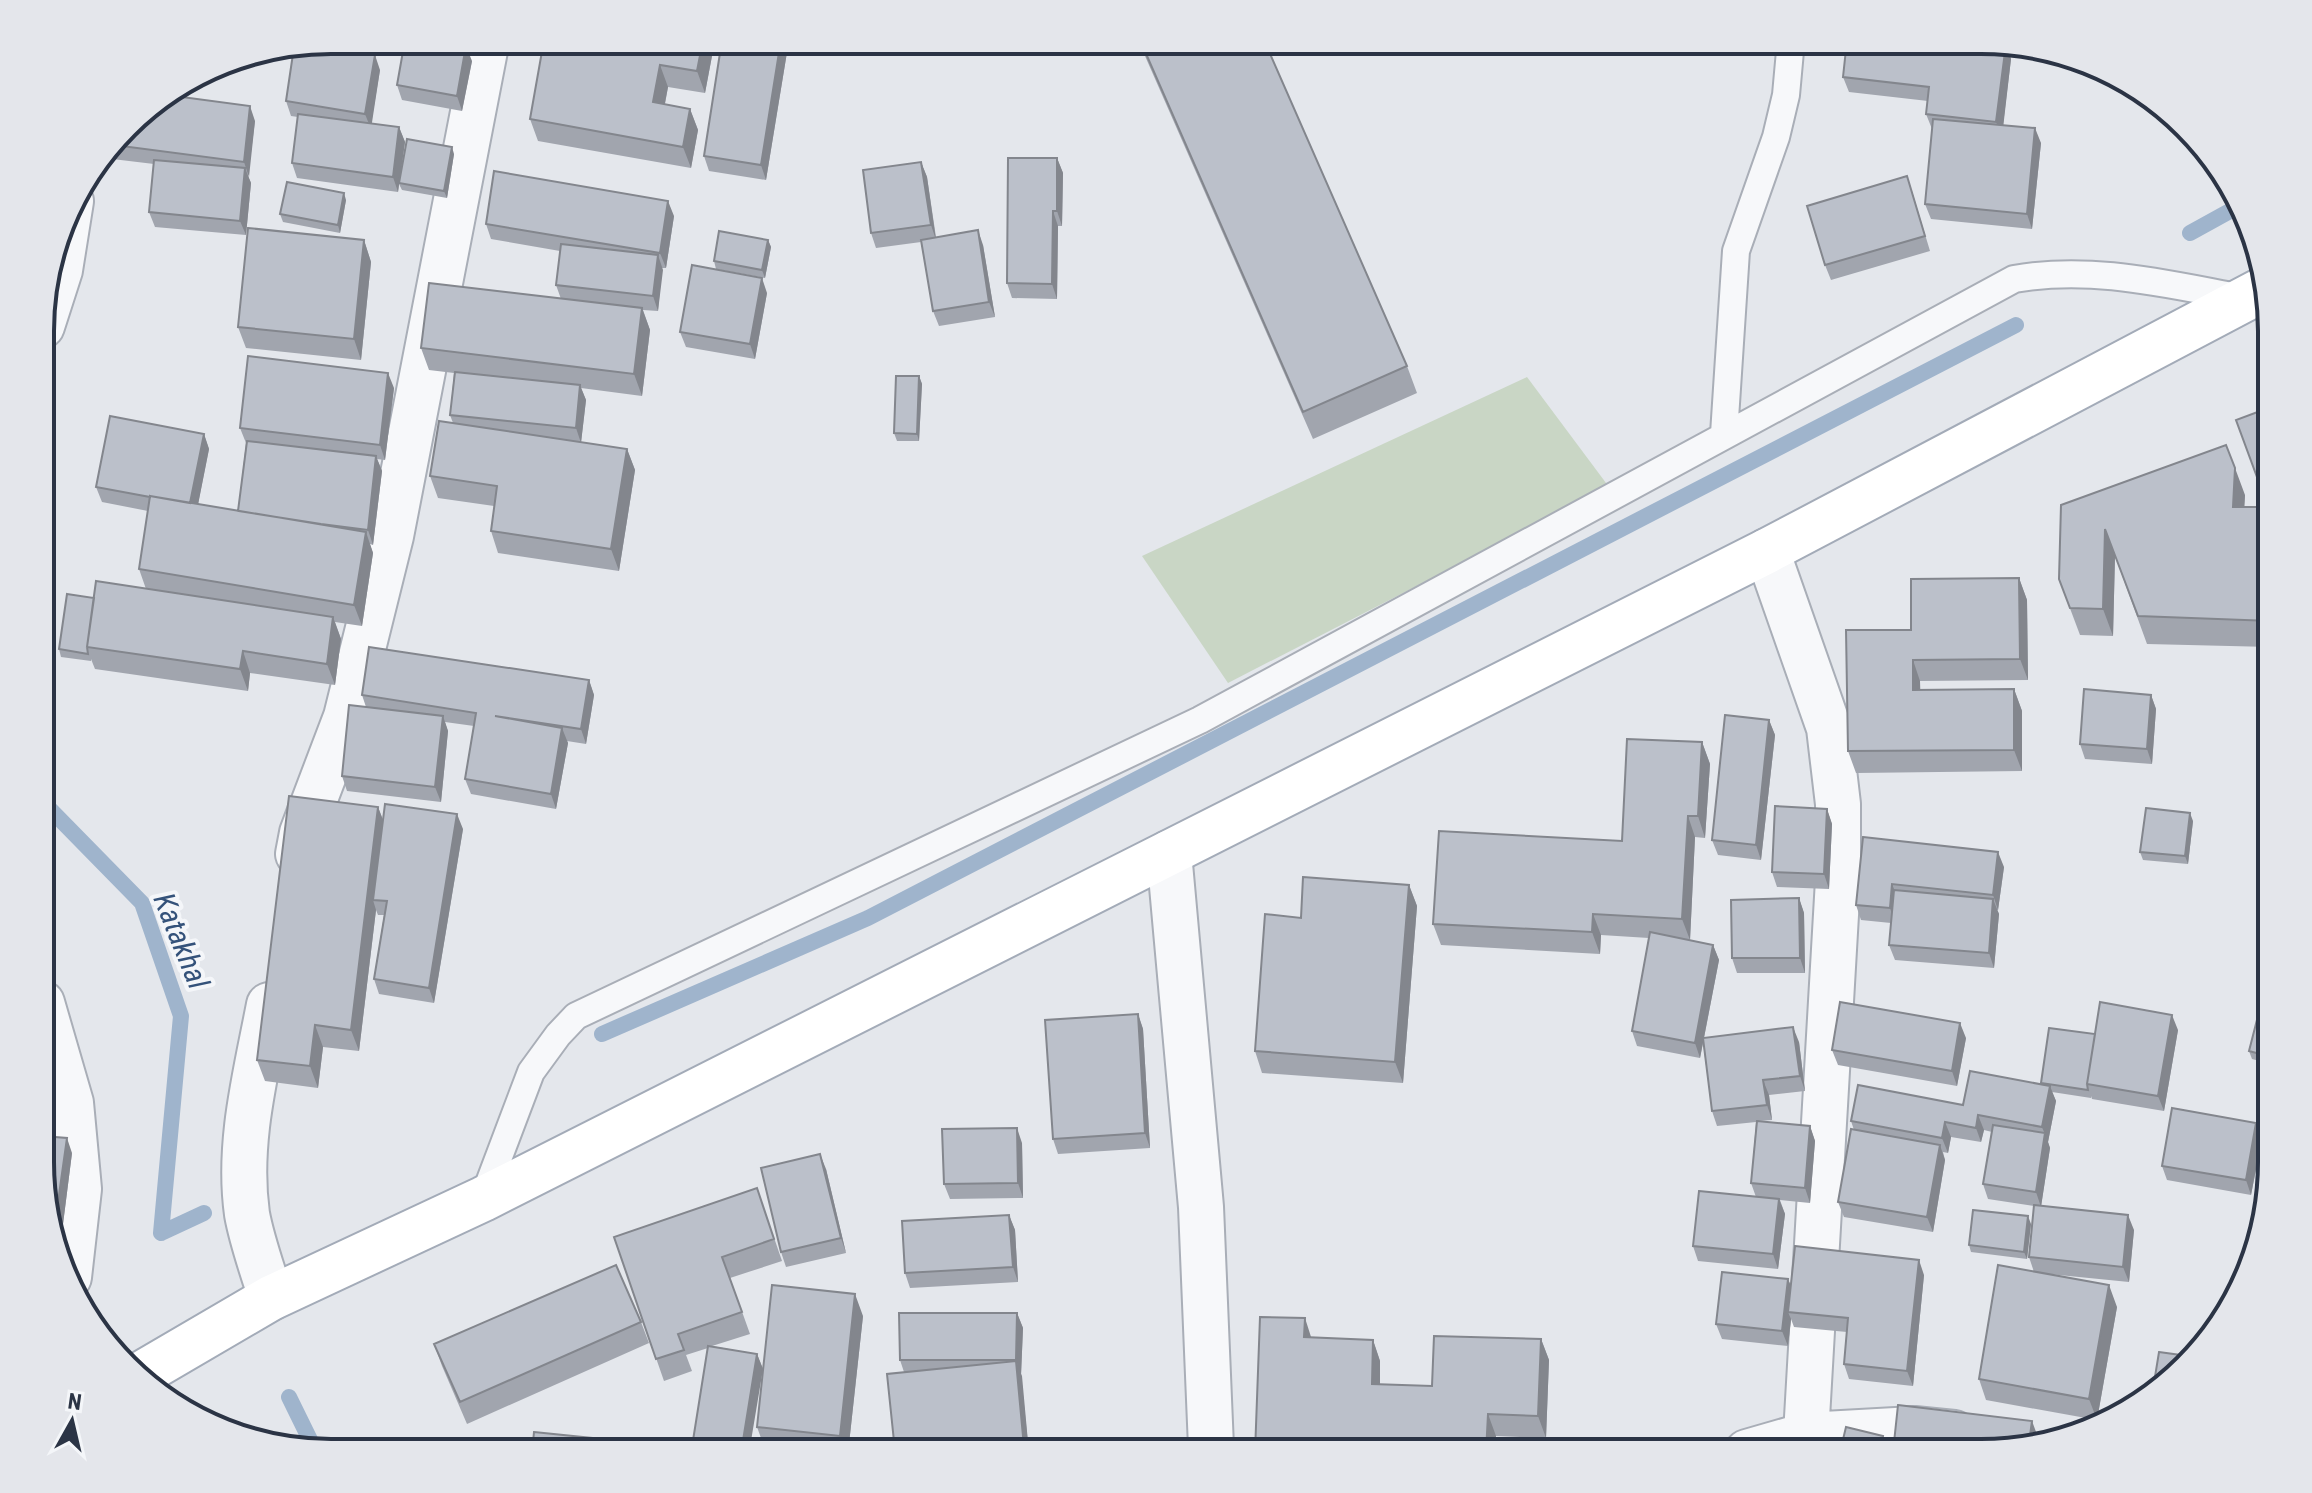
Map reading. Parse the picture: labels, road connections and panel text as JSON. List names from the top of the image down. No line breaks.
{"water":["Katakhal"],"north":"top"}
